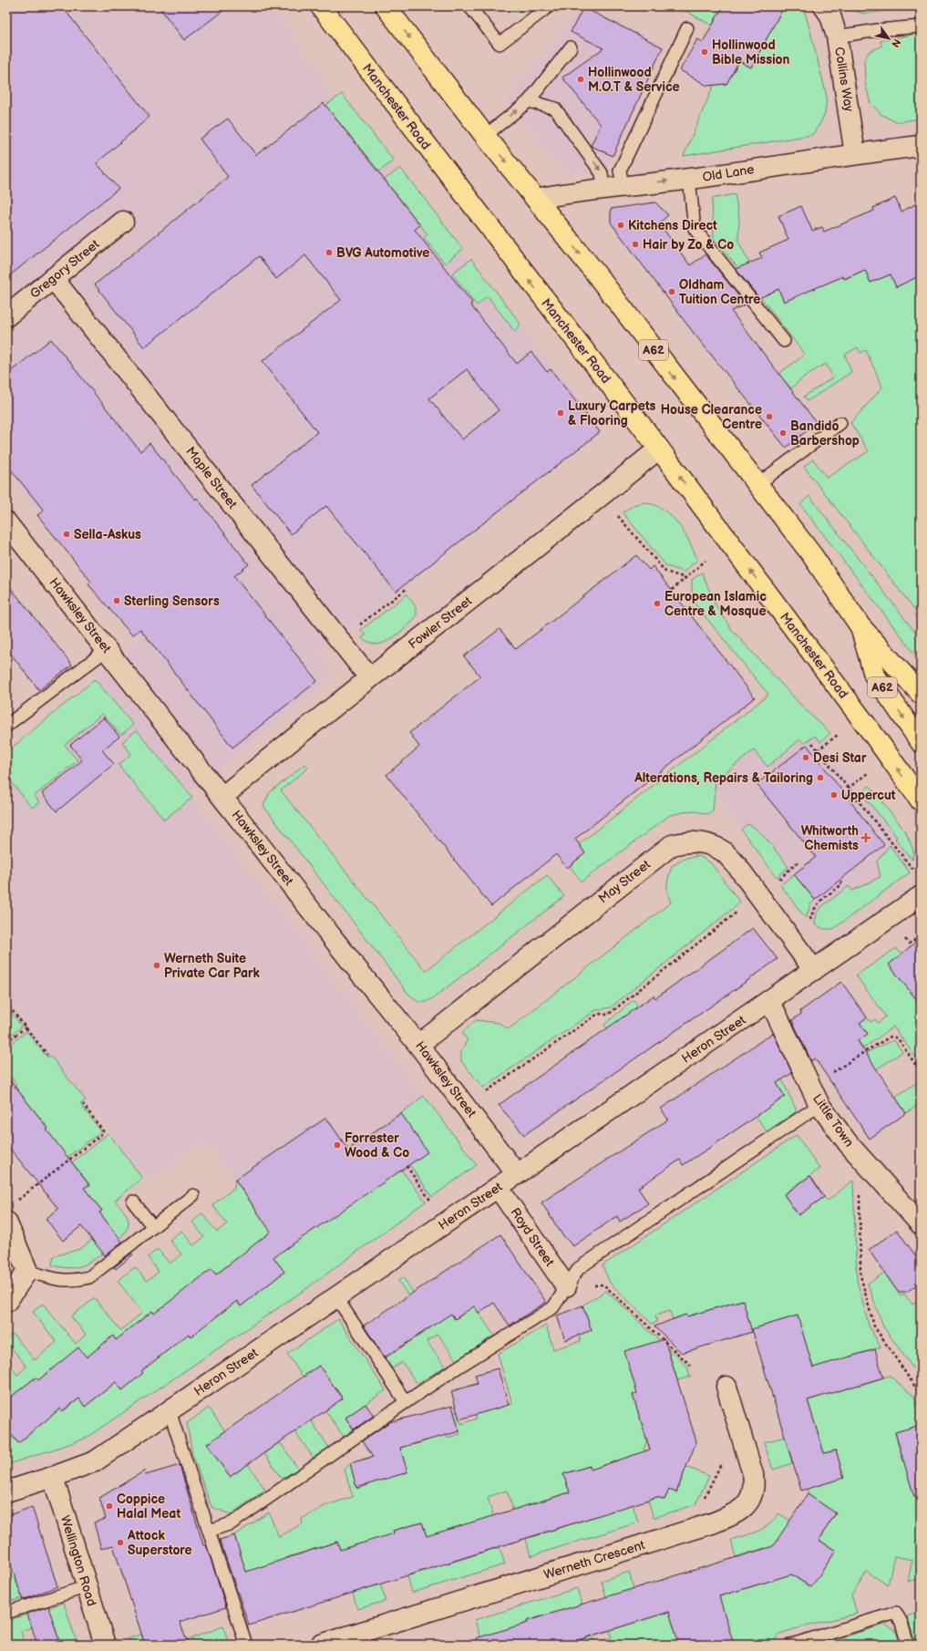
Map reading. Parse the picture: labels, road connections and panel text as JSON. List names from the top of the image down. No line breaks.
{"streets":{"highway":["Manchester Road","A62"],"street":["Collins Way","Old Lane","Gregory Street","Maple Street","Hawksley Street","Fowler Street","May Street","Heron Street","Little Town","Royd Street","Werneth Crescent","Wellington Road"]},"crossings":[["Collins Way","Old Lane"],["Manchester Road","Fowler Street"],["Old Lane","A62"],["Gregory Street","Maple Street"],["Maple Street","Fowler Street"],["Hawksley Street","Fowler Street"],["Hawksley Street","May Street"],["Hawksley Street","Heron Street"],["May Street","Heron Street"],["Heron Street","Little Town"],["Heron Street","Royd Street"],["Heron Street","Wellington Road"]],"places":{"other":["Hollinwood Bible Mission","Hollinwood M.O.T & Service","Kitchens Direct","Hair by Zo & Co","BVG Automotive","Oldham Tuition Centre","Luxury Carpets & Flooring","House Clearance Centre","Bandido Barbershop","Sella-Askus","Sterling Sensors","European Islamic Centre & Mosque","Desi Star","Alterations, Repairs & Tailoring","Uppercut","Werneth Suite Private Car Park","Forrester Wood & Co","Coppice Halal Meat","Attock Superstore"],"health":["Whitworth Chemists"]},"north":"bottom right"}
